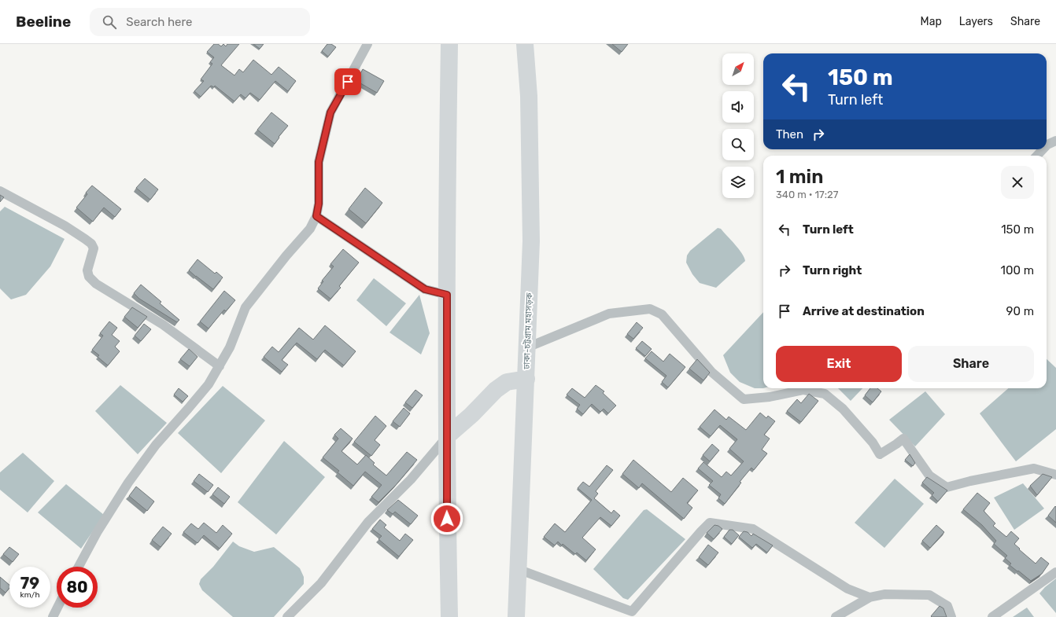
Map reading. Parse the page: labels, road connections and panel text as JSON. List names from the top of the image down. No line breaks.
{"streets":{"highway":["ঢাকা-চট্টগ্রাম মহাসড়ক"]},"north":"top right","page":{"header":"Beeline","search":"Search here","nav":["Map","Layers","Share"],"turn":["150 m","Turn left"],"then":"Then","heading":["1 min","340 m · 17:27"],"list":[{"name":"Turn left","value":"150 m"},{"name":"Turn right","value":"100 m"},{"name":"Arrive at destination","value":"90 m"}],"buttons":["Exit","Share"],"speed":"79 km/h","limit":"80"}}
